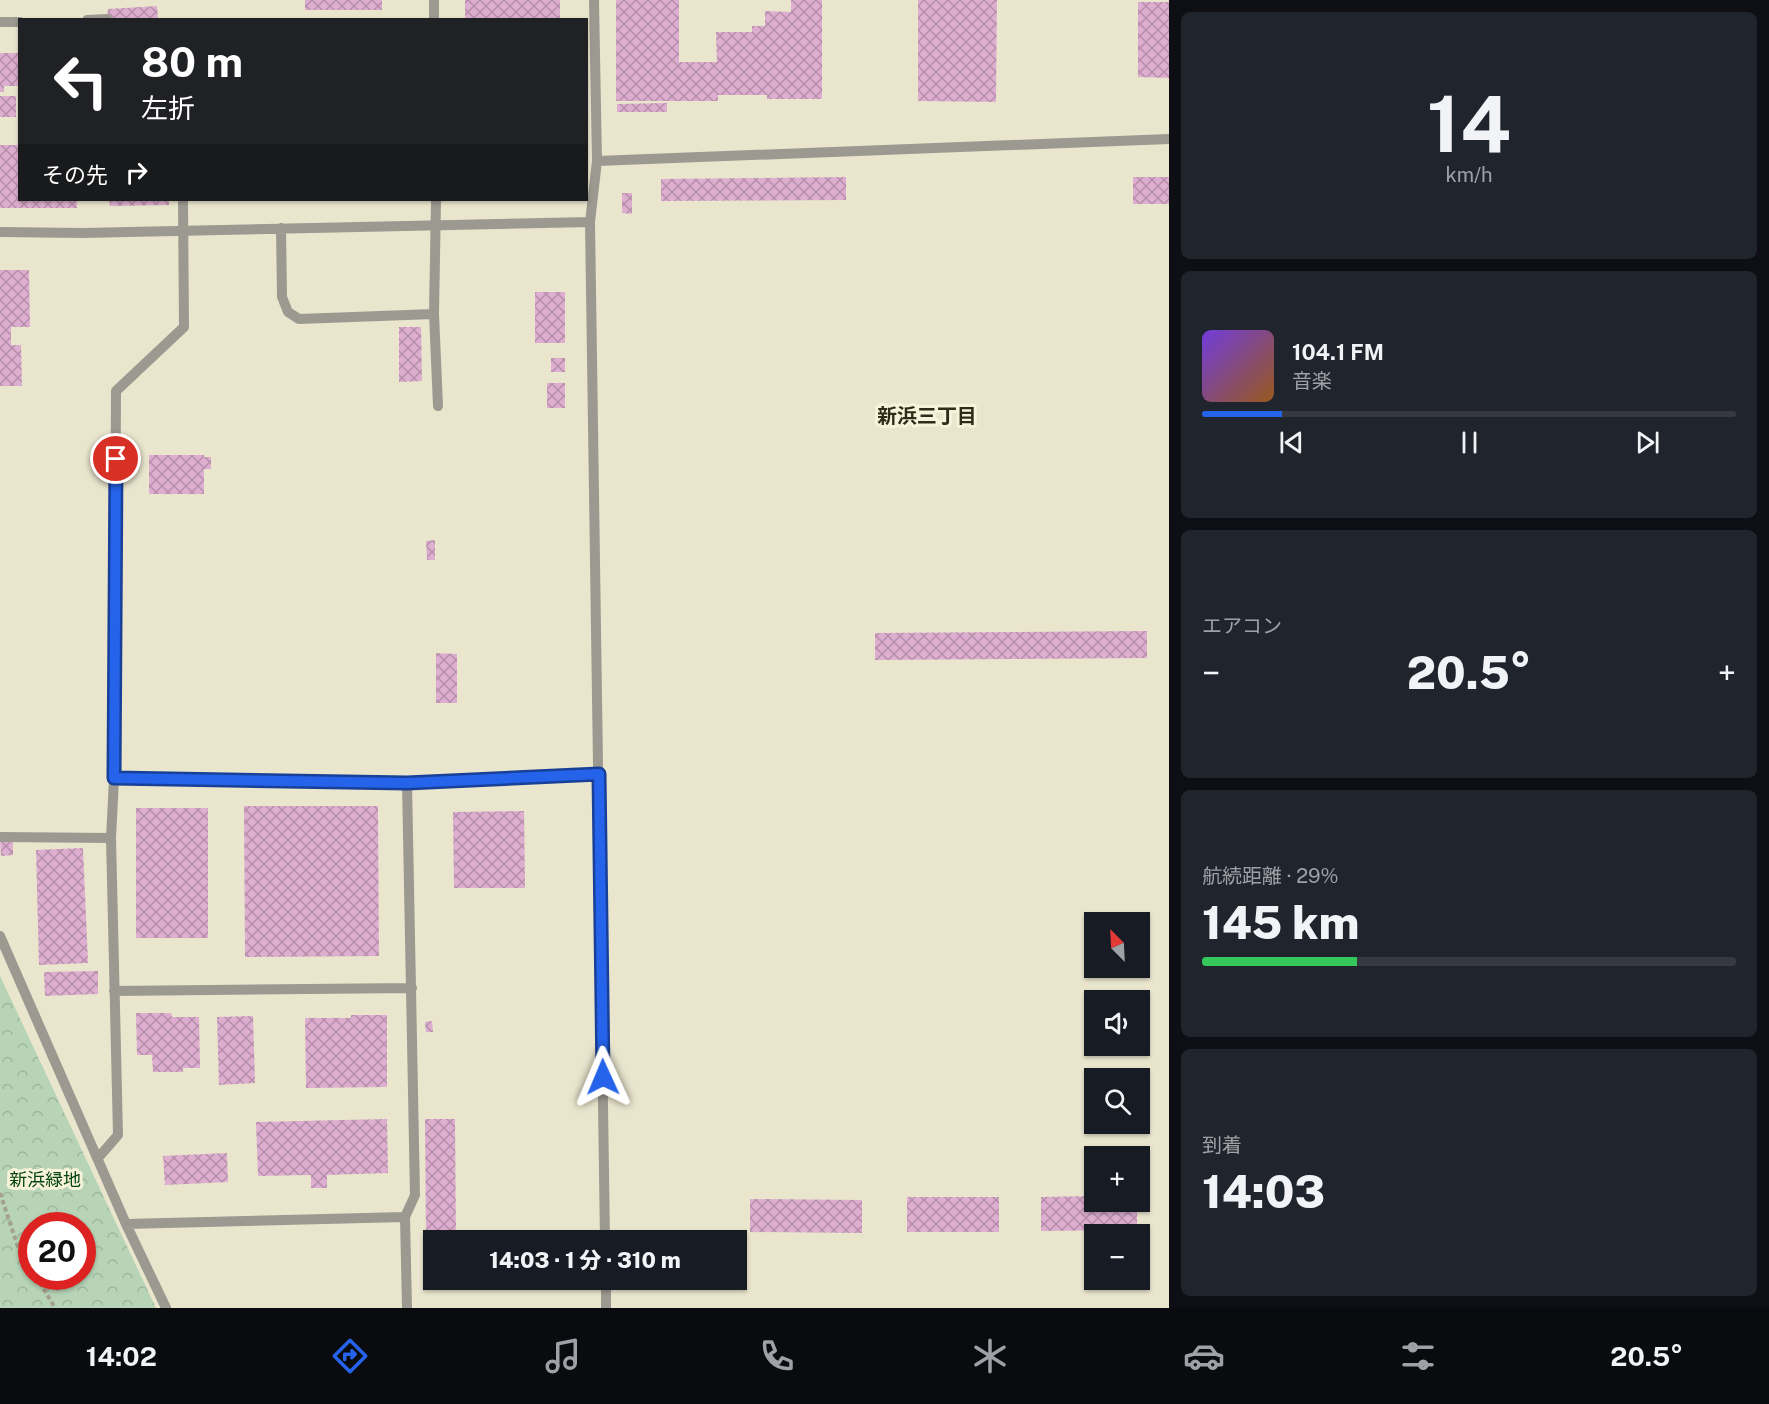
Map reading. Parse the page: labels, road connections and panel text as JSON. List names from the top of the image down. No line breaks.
{"districts":["新浜三丁目"],"parks":["新浜緑地"],"north":"top left","page":{"tile":[["14","km/h"],"エアコン",["航続距離 · 29%","145 km"],["到着","14:03"]],"turn":["80 m","左折"],"then":"その先","song":["104.1 FM","音楽"],"heat":["−","20.5°","+"],"map_buttons":["+","−"],"limit":"20","trip":"14:03 · 1 分 · 310 m","tabs":["14:02","20.5°"]}}
